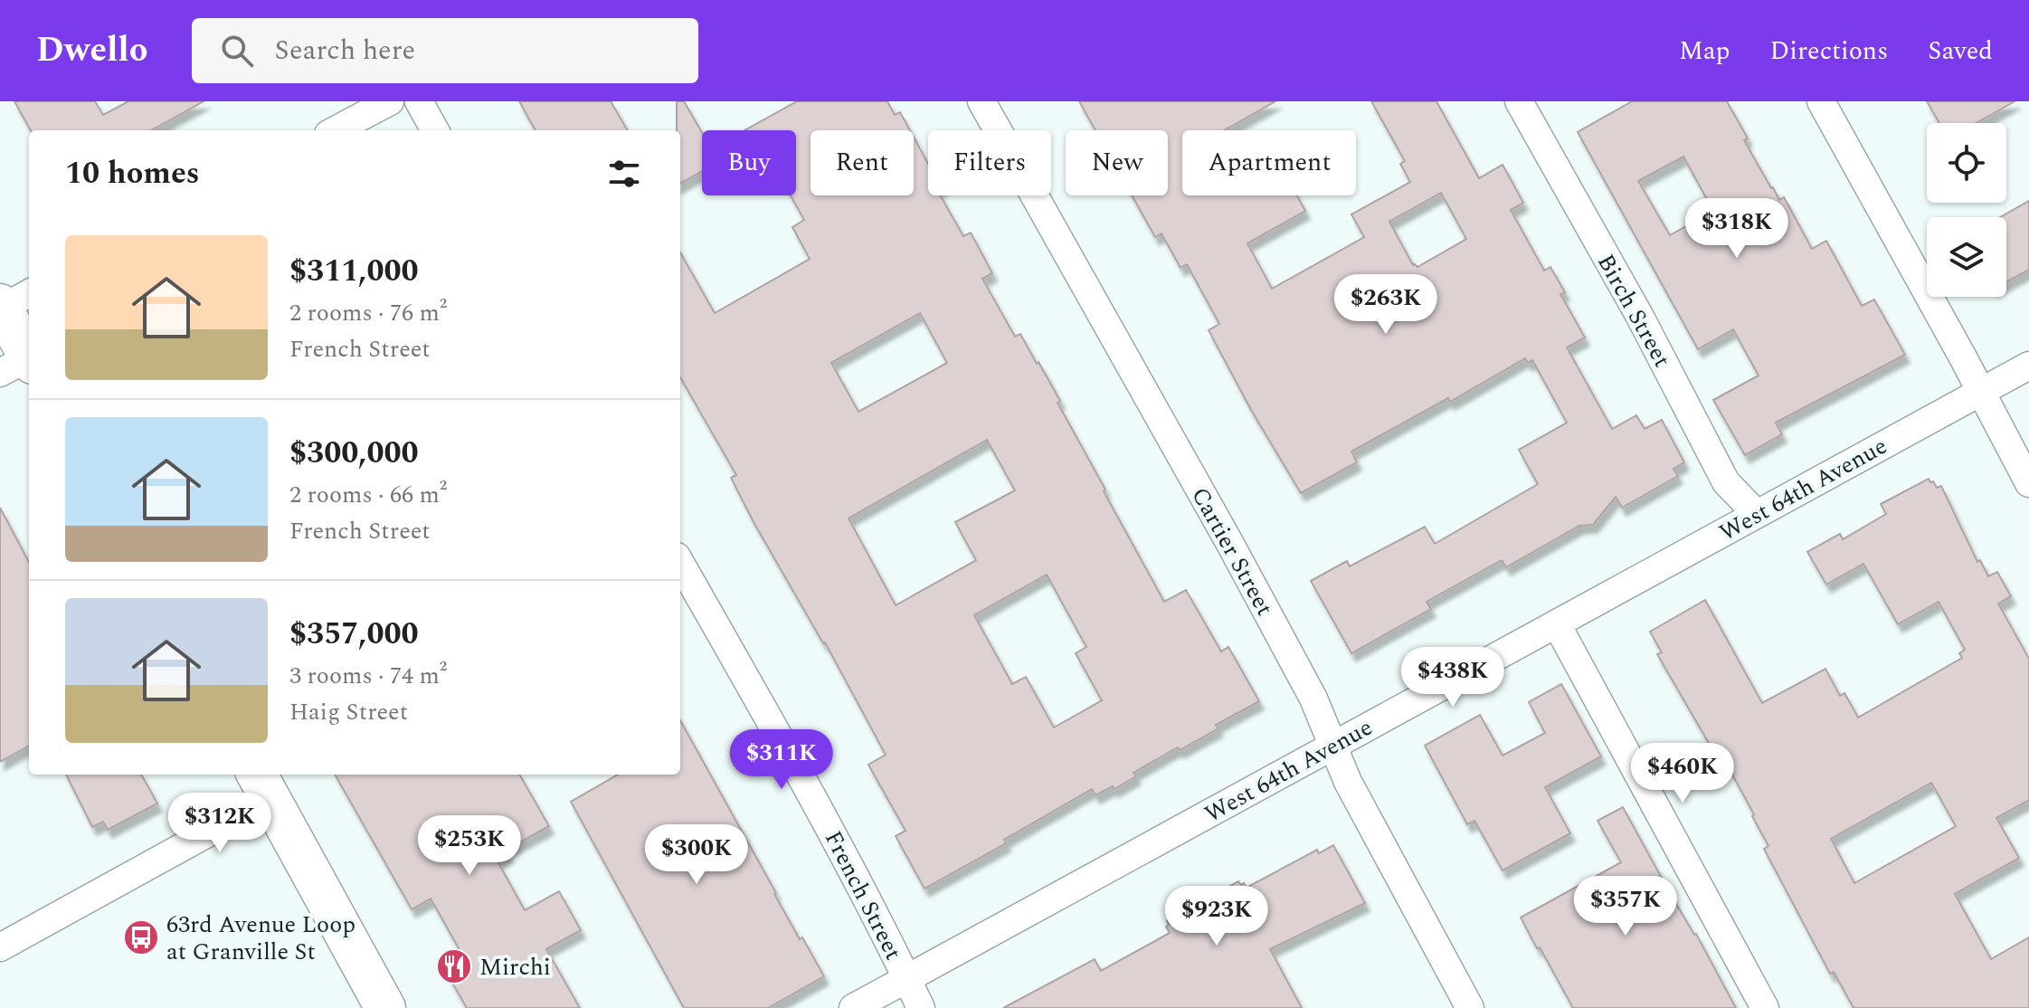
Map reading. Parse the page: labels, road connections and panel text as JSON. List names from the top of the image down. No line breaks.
{"streets":{"street":["Birch Street","West 64th Avenue","Cartier Street","French Street"]},"crossings":[["Birch Street","West 64th Avenue"],["West 64th Avenue","Cartier Street"],["West 64th Avenue","French Street"]],"places":{"bus stop":["63rd Avenue Loop at Granville St"],"restaurant":["Mirchi"]},"page":{"header":"Dwello","search":"Search here","nav":["Map","Directions","Saved"],"chip":["Buy","Rent","Filters","New","Apartment"],"heading":"10 homes","price":["$318K","$263K","$438K","$311K","$460K","$312K","$253K","$300K","$357K","$923K"],"list":[{"name":"$311,000","note":"2 rooms · 76 m² · French Street"},{"name":"$300,000","note":"2 rooms · 66 m² · French Street"},{"name":"$357,000","note":"3 rooms · 74 m² · Haig Street"}]}}
